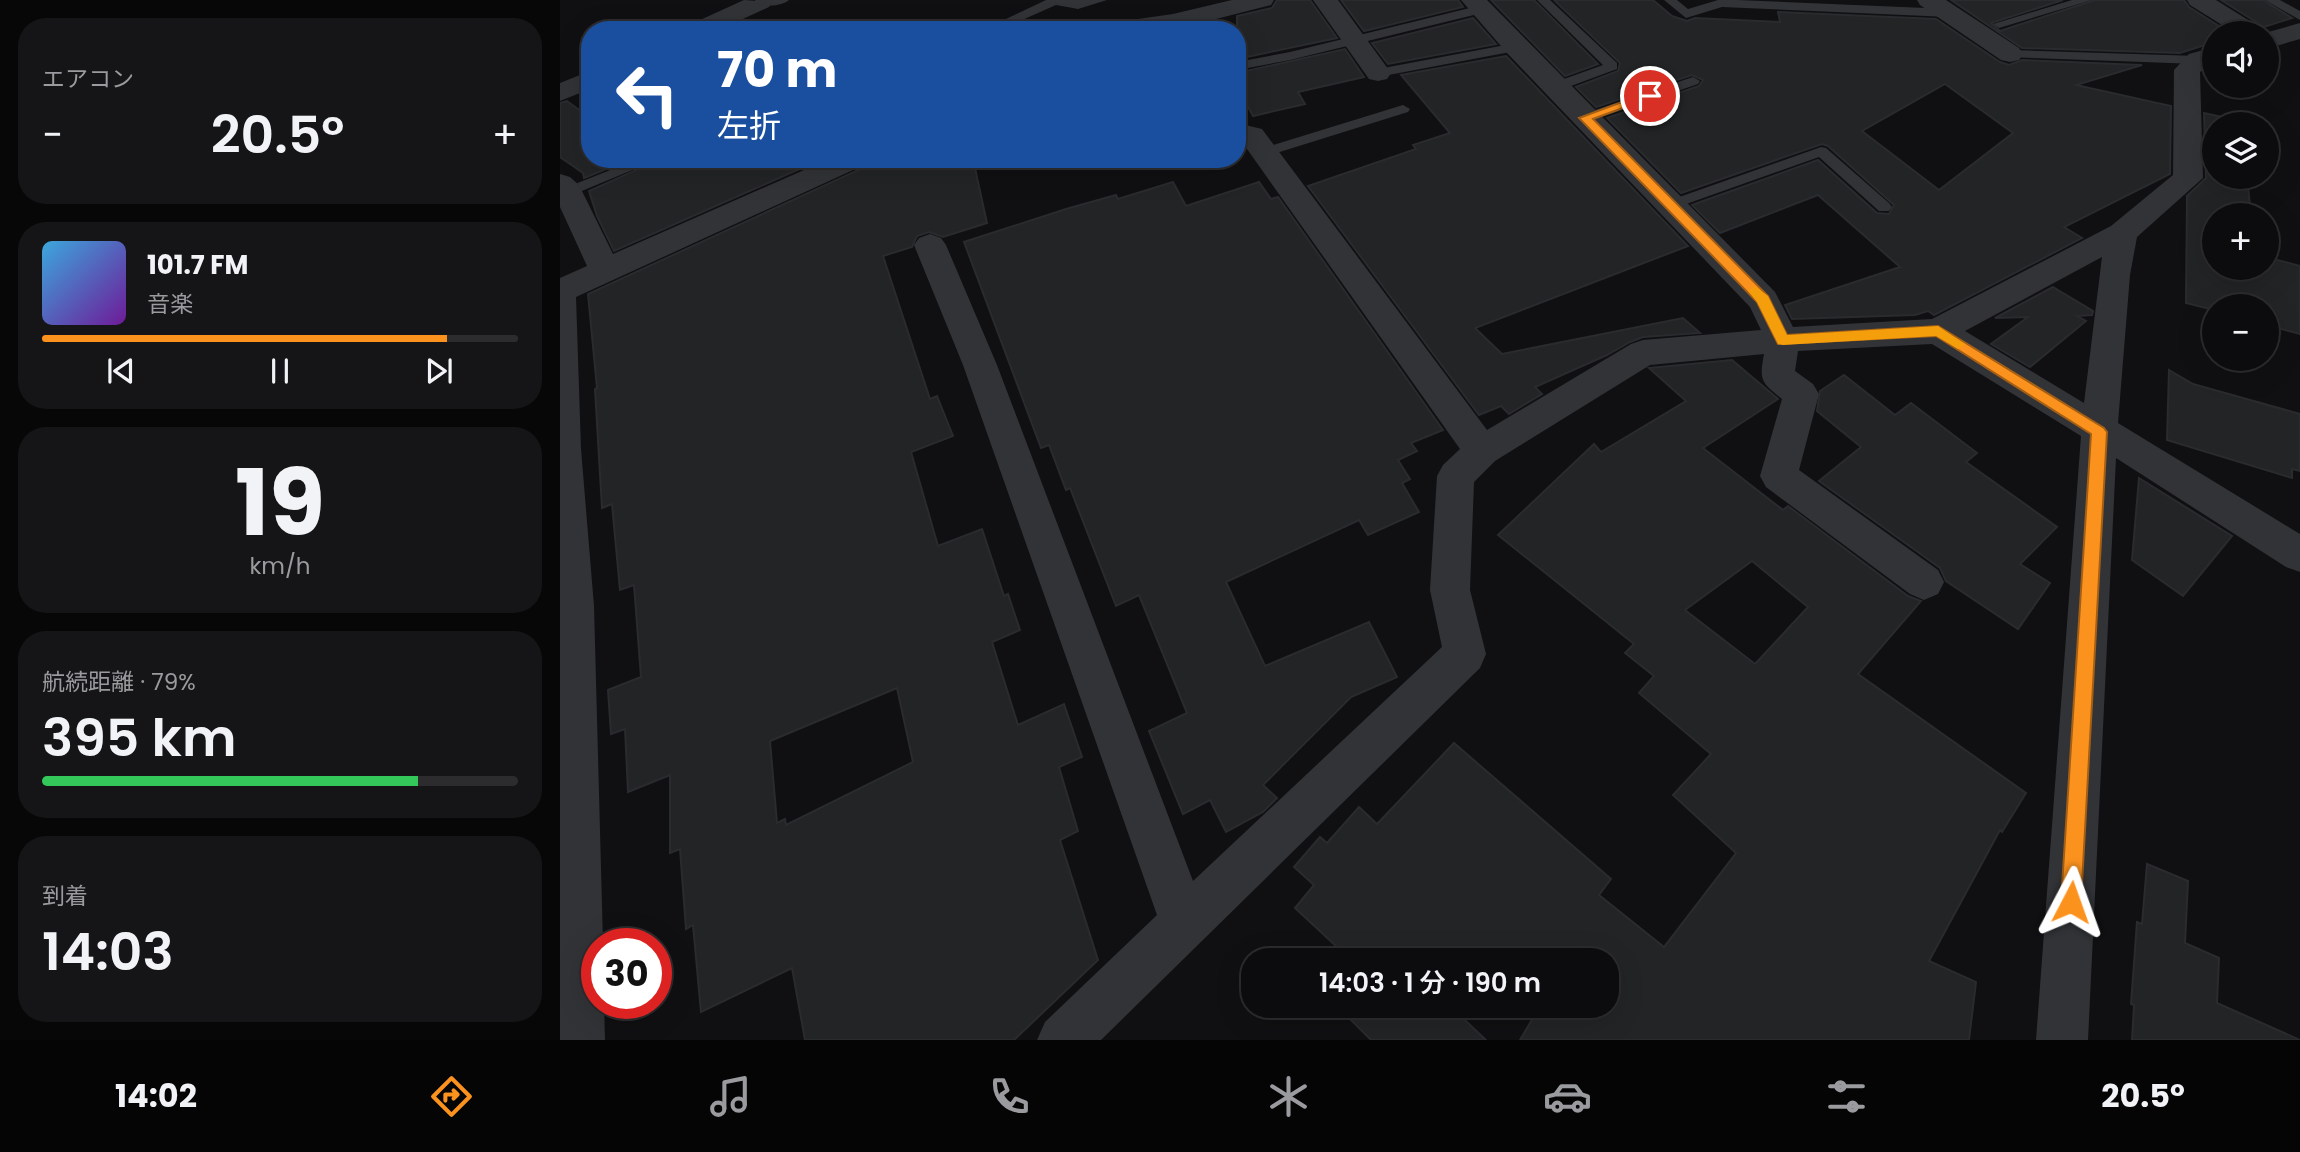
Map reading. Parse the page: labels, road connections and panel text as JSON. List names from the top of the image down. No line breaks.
{"page":{"tile":["エアコン",["19","km/h"],["航続距離 · 79%","395 km"],["到着","14:03"]],"map_buttons":["+","−"],"turn":["70 m","左折"],"heat":["−","20.5°","+"],"song":["101.7 FM","音楽"],"limit":"30","trip":"14:03 · 1 分 · 190 m","tabs":["14:02","20.5°"]}}
